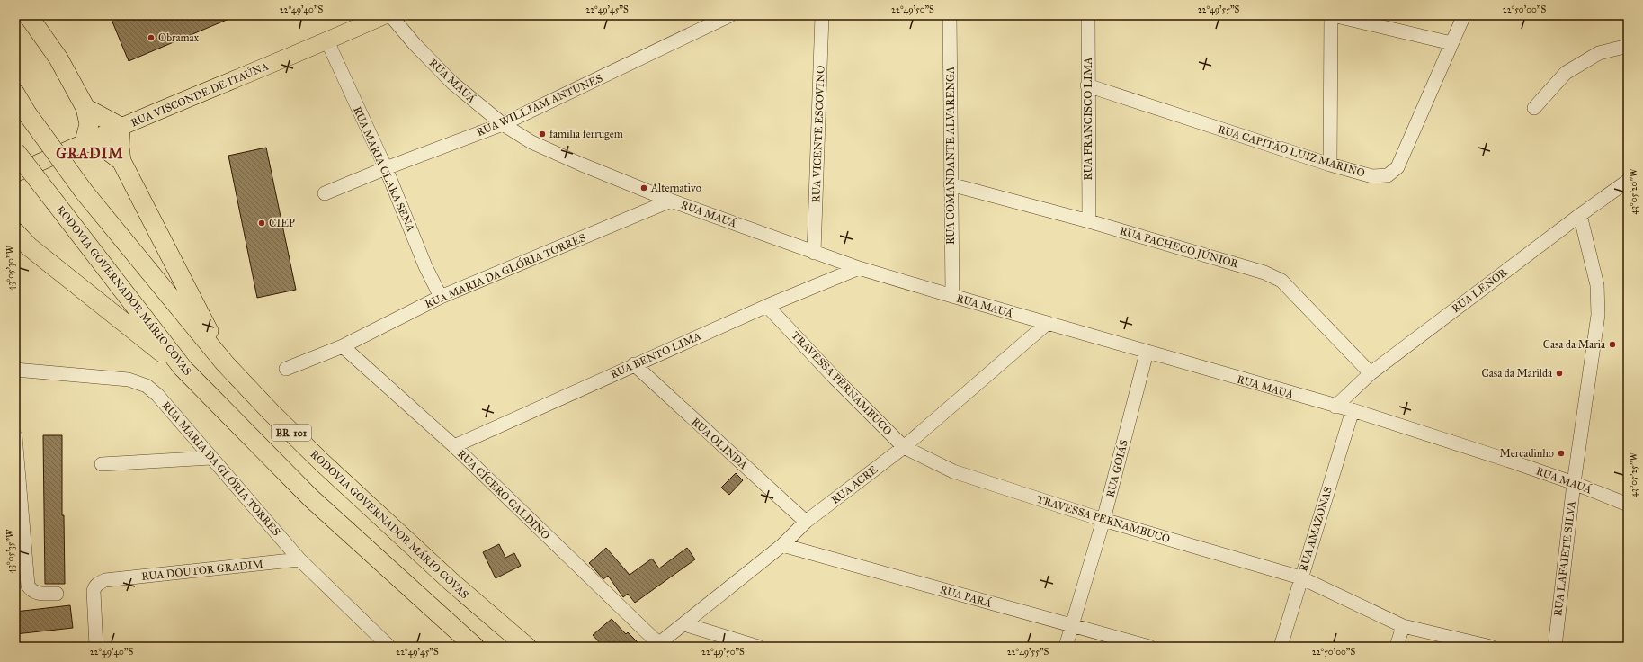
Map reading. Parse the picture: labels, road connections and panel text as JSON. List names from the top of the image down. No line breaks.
{"streets":{"highway":["RODOVIA GOVERNADOR MÁRIO COVAS","BR-101"],"main road":["RUA VISCONDE DE ITAÚNA"],"street":["RUA MAUÁ","RUA WILLIAM ANTUNES","RUA FRANCISCO LIMA","RUA VICENTE ESCOVINO","RUA CAPITÃO LUIZ MARINO","RUA COMANDANTE ALVARENGA","RUA MARIA CLARA SENA","RUA PACHECO JÚNIOR","RUA MARIA DA GLÓRIA TORRES","RUA LENOR","RUA BENTO LIMA","TRAVESSA PERNAMBUCO","RUA OLINDA","RUA GOIÁS","RUA ACRE","RUA CÍCERO GALDINO","RUA AMAZONAS","RUA LAFAIETE SILVA","RUA DOUTOR GRADIM","RUA PARÁ"]},"crossings":[["RUA MAUÁ","RUA WILLIAM ANTUNES"],["RUA MAUÁ","RUA VICENTE ESCOVINO"],["RUA MAUÁ","RUA COMANDANTE ALVARENGA"],["RUA MAUÁ","RUA MARIA DA GLÓRIA TORRES"],["RUA MAUÁ","RUA LENOR"],["RUA MAUÁ","RUA BENTO LIMA"],["RUA MAUÁ","RUA GOIÁS"],["RUA MAUÁ","RUA ACRE"],["RUA MAUÁ","RUA AMAZONAS"],["RUA MAUÁ","RUA LAFAIETE SILVA"],["RUA VISCONDE DE ITAÚNA","RUA MARIA CLARA SENA"],["RUA WILLIAM ANTUNES","RUA MARIA CLARA SENA"],["RUA FRANCISCO LIMA","RUA CAPITÃO LUIZ MARINO"],["RUA FRANCISCO LIMA","RUA PACHECO JÚNIOR"],["RUA COMANDANTE ALVARENGA","RUA PACHECO JÚNIOR"],["RUA MARIA CLARA SENA","RUA MARIA DA GLÓRIA TORRES"],["RUA PACHECO JÚNIOR","RUA LENOR"],["RUA MARIA DA GLÓRIA TORRES","RUA CÍCERO GALDINO"],["RUA MARIA DA GLÓRIA TORRES","RUA DOUTOR GRADIM"],["RUA LENOR","RUA LAFAIETE SILVA"],["RUA BENTO LIMA","TRAVESSA PERNAMBUCO"],["RUA BENTO LIMA","RUA OLINDA"],["RUA BENTO LIMA","RUA CÍCERO GALDINO"],["TRAVESSA PERNAMBUCO","RUA GOIÁS"],["TRAVESSA PERNAMBUCO","RUA ACRE"],["TRAVESSA PERNAMBUCO","RUA AMAZONAS"],["RUA OLINDA","RUA ACRE"],["RUA GOIÁS","RUA PARÁ"],["RUA ACRE","RUA CÍCERO GALDINO"],["RUA ACRE","RUA PARÁ"]],"districts":["GRADIM"],"places":["Obramax","familia ferrugem","Alternativo","CIEP","Casa da Maria","Casa da Marilda","Mercadinho"],"coordinates":["22°49'40\"S","22°49'45\"S","22°49'50\"S","22°49'55\"S","22°50'00\"S","43°05'20\"W","43°05'30\"W","43°05'25\"W","43°05'35\"W"]}
